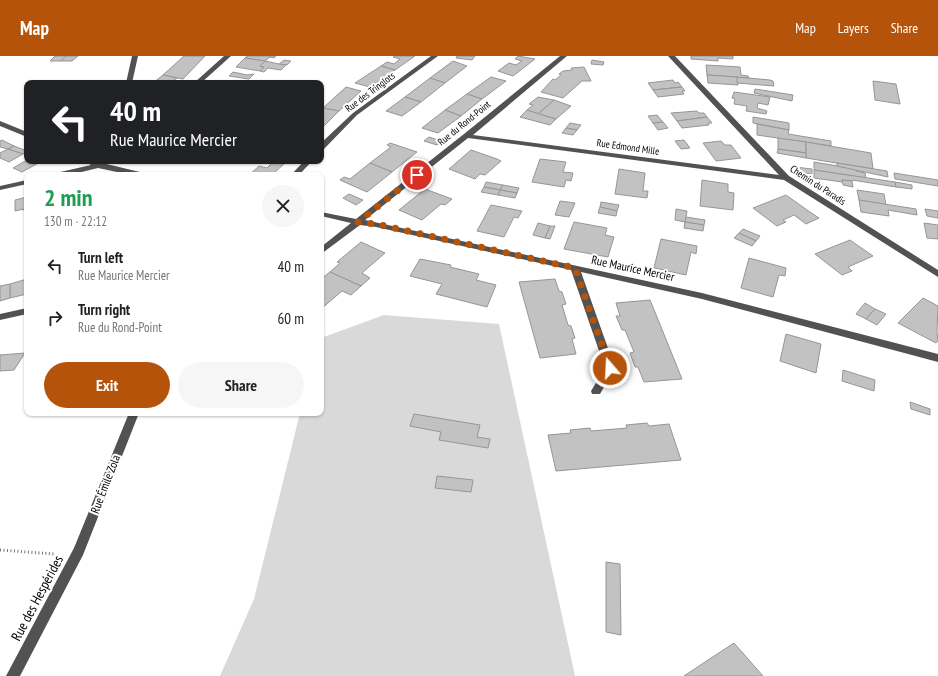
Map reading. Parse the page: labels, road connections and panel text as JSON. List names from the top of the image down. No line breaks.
{"streets":{"street":["Rue des Tringlots","Rue du Rond-Point","Rue Edmond Mille","Chemin du Paradis","Rue Maurice Mercier","Rue Émile Zola","Rue des Hespérides"]},"crossings":[["Rue du Rond-Point","Rue Edmond Mille"],["Rue du Rond-Point","Rue Maurice Mercier"],["Rue Edmond Mille","Chemin du Paradis"],["Rue Émile Zola","Rue des Hespérides"]],"page":{"header":"Map","nav":["Map","Layers","Share"],"turn":["40 m","Rue Maurice Mercier"],"heading":["2 min","130 m · 22:12"],"list":[{"name":"Turn left","note":"Rue Maurice Mercier","value":"40 m"},{"name":"Turn right","note":"Rue du Rond-Point","value":"60 m"}],"buttons":["Exit","Share"]}}
